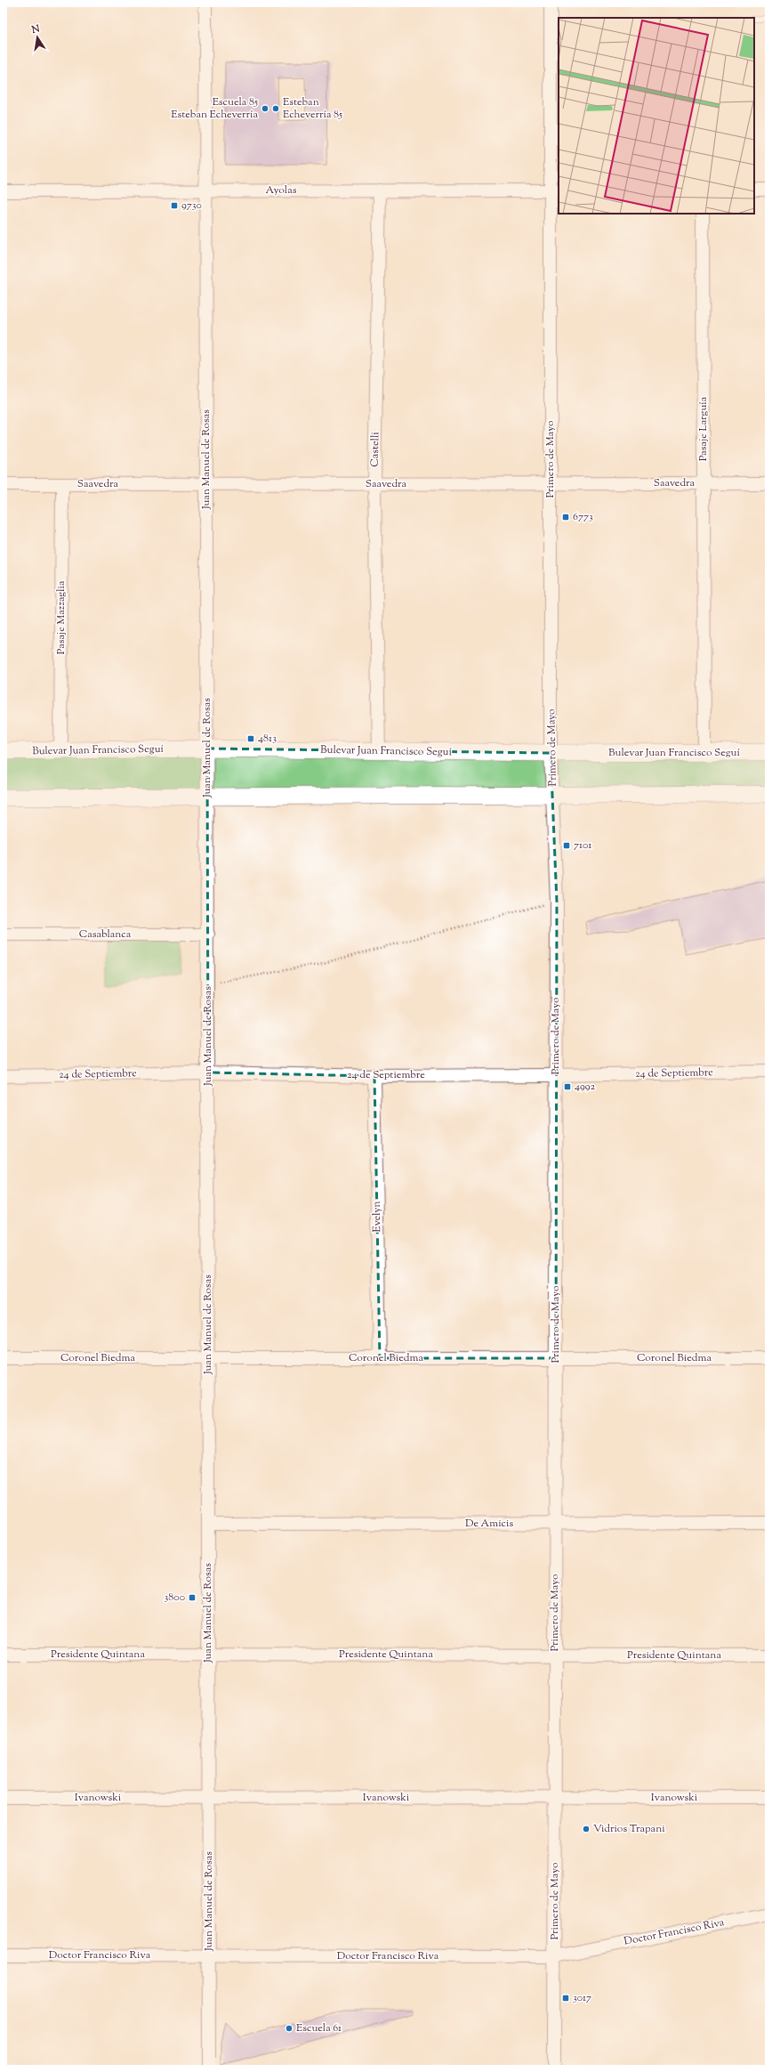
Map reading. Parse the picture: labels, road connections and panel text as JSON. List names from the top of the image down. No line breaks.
{"streets":{"main road":["Bulevar Juan Francisco Seguí"],"street":["Ayolas","Pasaje Larguía","Castelli","Juan Manuel de Rosas","Primero de Mayo","Saavedra","Pasaje Mazzaglia","Casablanca","24 de Septiembre","Evelyn","Coronel Biedma","De Amicis","Presidente Quintana","Ivanowski","Doctor Francisco Riva"]},"crossings":[["Ayolas","Castelli"],["Ayolas","Juan Manuel de Rosas"],["Ayolas","Primero de Mayo"],["Pasaje Larguía","Saavedra"],["Pasaje Larguía","Bulevar Juan Francisco Seguí"],["Castelli","Saavedra"],["Castelli","Bulevar Juan Francisco Seguí"],["Juan Manuel de Rosas","Saavedra"],["Juan Manuel de Rosas","Bulevar Juan Francisco Seguí"],["Juan Manuel de Rosas","Casablanca"],["Juan Manuel de Rosas","24 de Septiembre"],["Juan Manuel de Rosas","Coronel Biedma"],["Juan Manuel de Rosas","De Amicis"],["Juan Manuel de Rosas","Presidente Quintana"],["Juan Manuel de Rosas","Ivanowski"],["Juan Manuel de Rosas","Doctor Francisco Riva"],["Primero de Mayo","Saavedra"],["Primero de Mayo","Bulevar Juan Francisco Seguí"],["Primero de Mayo","24 de Septiembre"],["Primero de Mayo","Coronel Biedma"],["Primero de Mayo","De Amicis"],["Primero de Mayo","Presidente Quintana"],["Primero de Mayo","Ivanowski"],["Primero de Mayo","Doctor Francisco Riva"],["Saavedra","Pasaje Mazzaglia"],["Pasaje Mazzaglia","Bulevar Juan Francisco Seguí"],["24 de Septiembre","Evelyn"],["Evelyn","Coronel Biedma"]],"places":{"other":["Escuela 85 Esteban Echeverría","Esteban Echeverría 85","Vidrios Trapani","Escuela 61"],"transit":["9730","6773","4813","7101","4992","3800","3017"]},"north":"top"}
